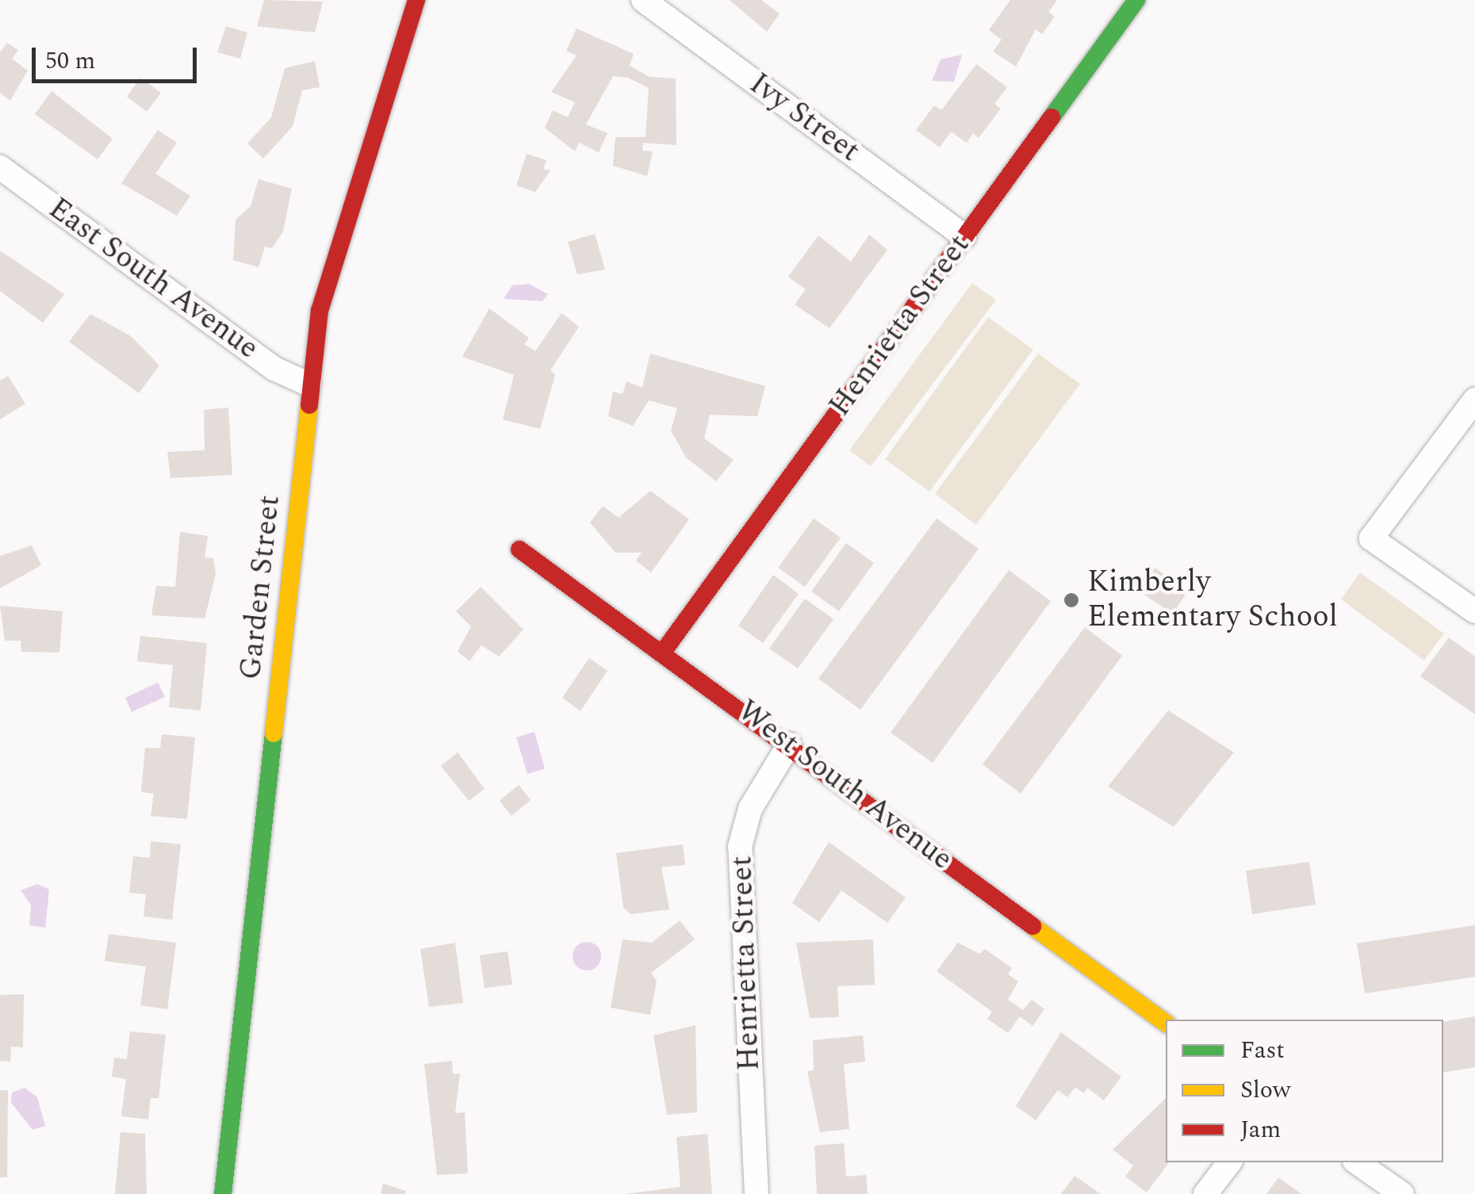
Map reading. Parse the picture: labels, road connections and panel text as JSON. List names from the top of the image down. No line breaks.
{"streets":{"street":["Ivy Street","East South Avenue","Henrietta Street","Garden Street","West South Avenue"]},"crossings":[["Ivy Street","Henrietta Street"],["East South Avenue","Garden Street"],["Henrietta Street","West South Avenue"]],"places":["Kimberly Elementary School"],"legend":["Fast","Slow","Jam"],"scale_bar":"50 m"}
